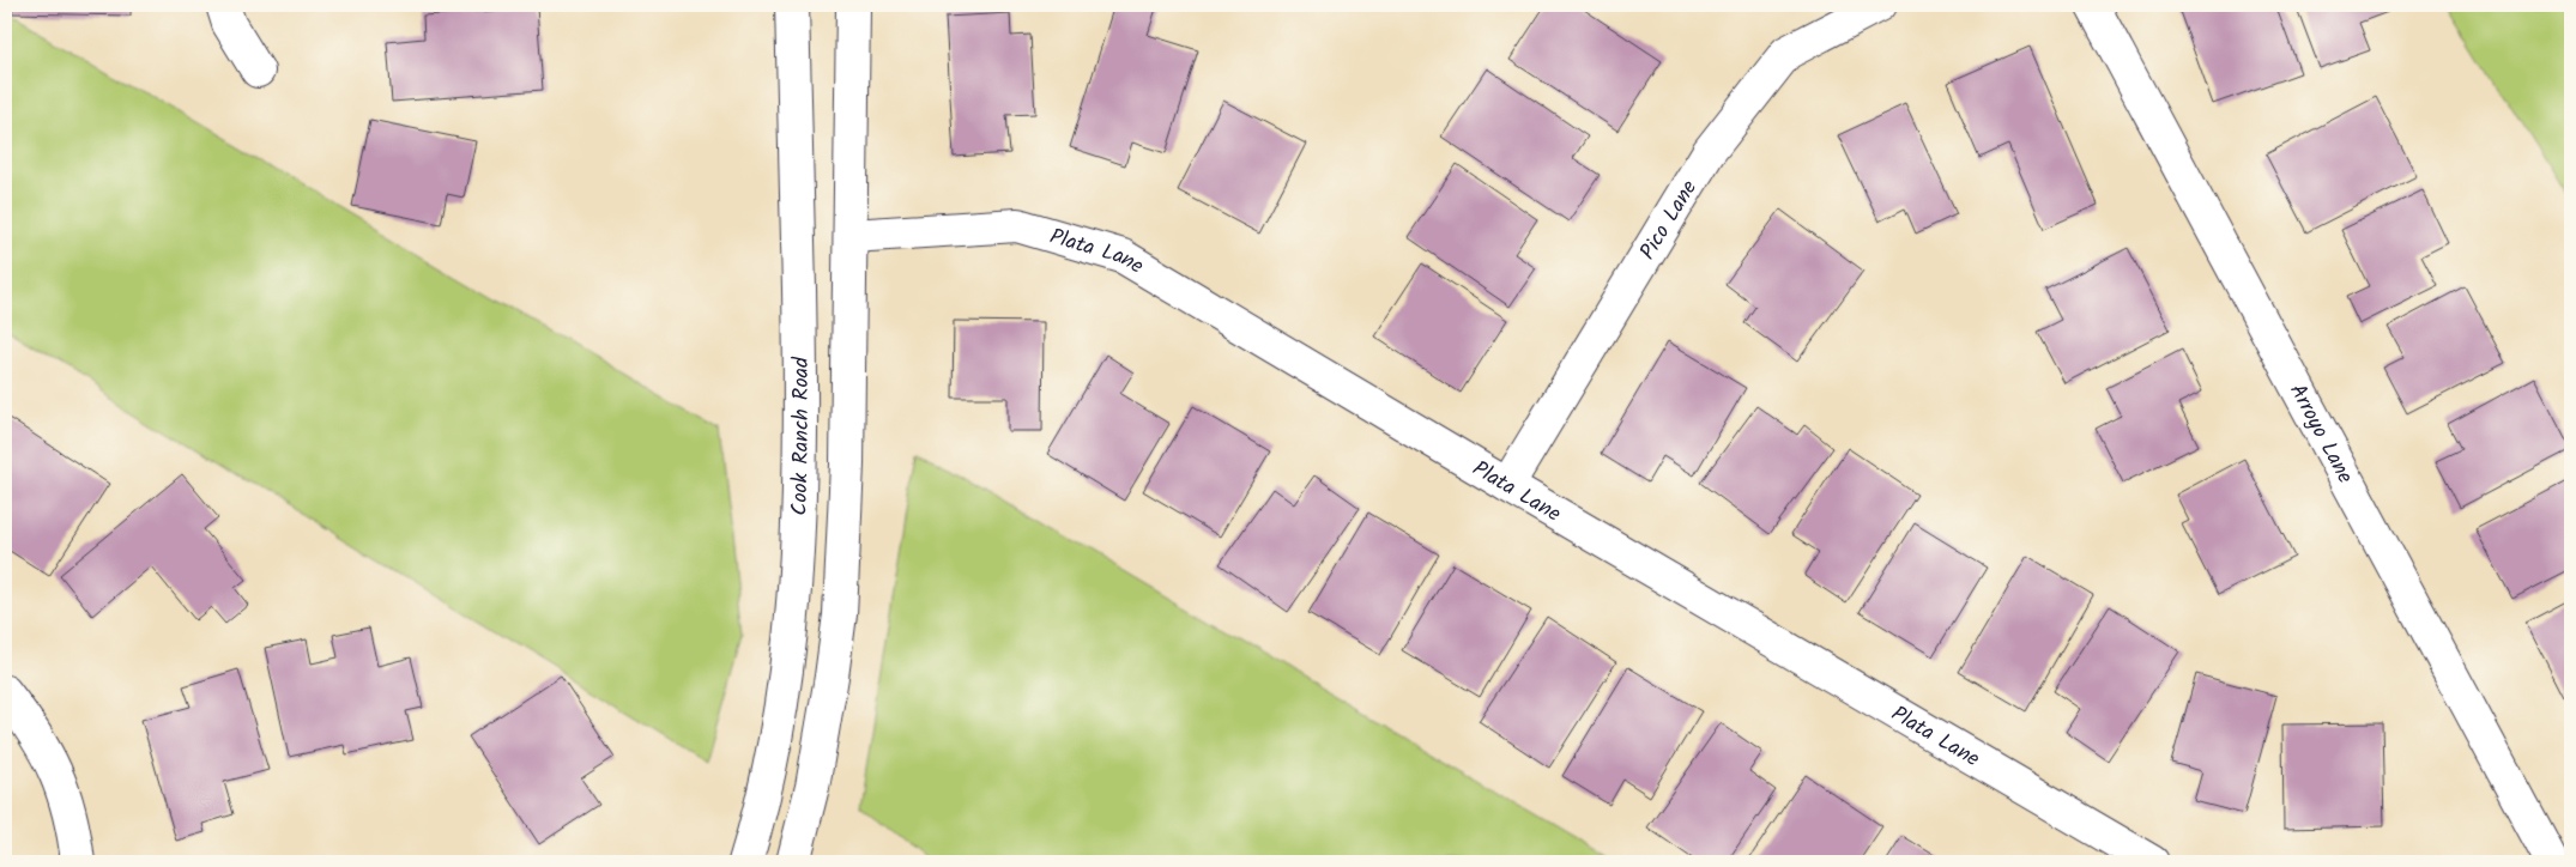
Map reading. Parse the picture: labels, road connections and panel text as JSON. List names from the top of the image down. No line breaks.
{"streets":{"street":["Pico Lane","Plata Lane","Arroyo Lane","Cook Ranch Road"]},"crossings":[["Pico Lane","Plata Lane"]]}
